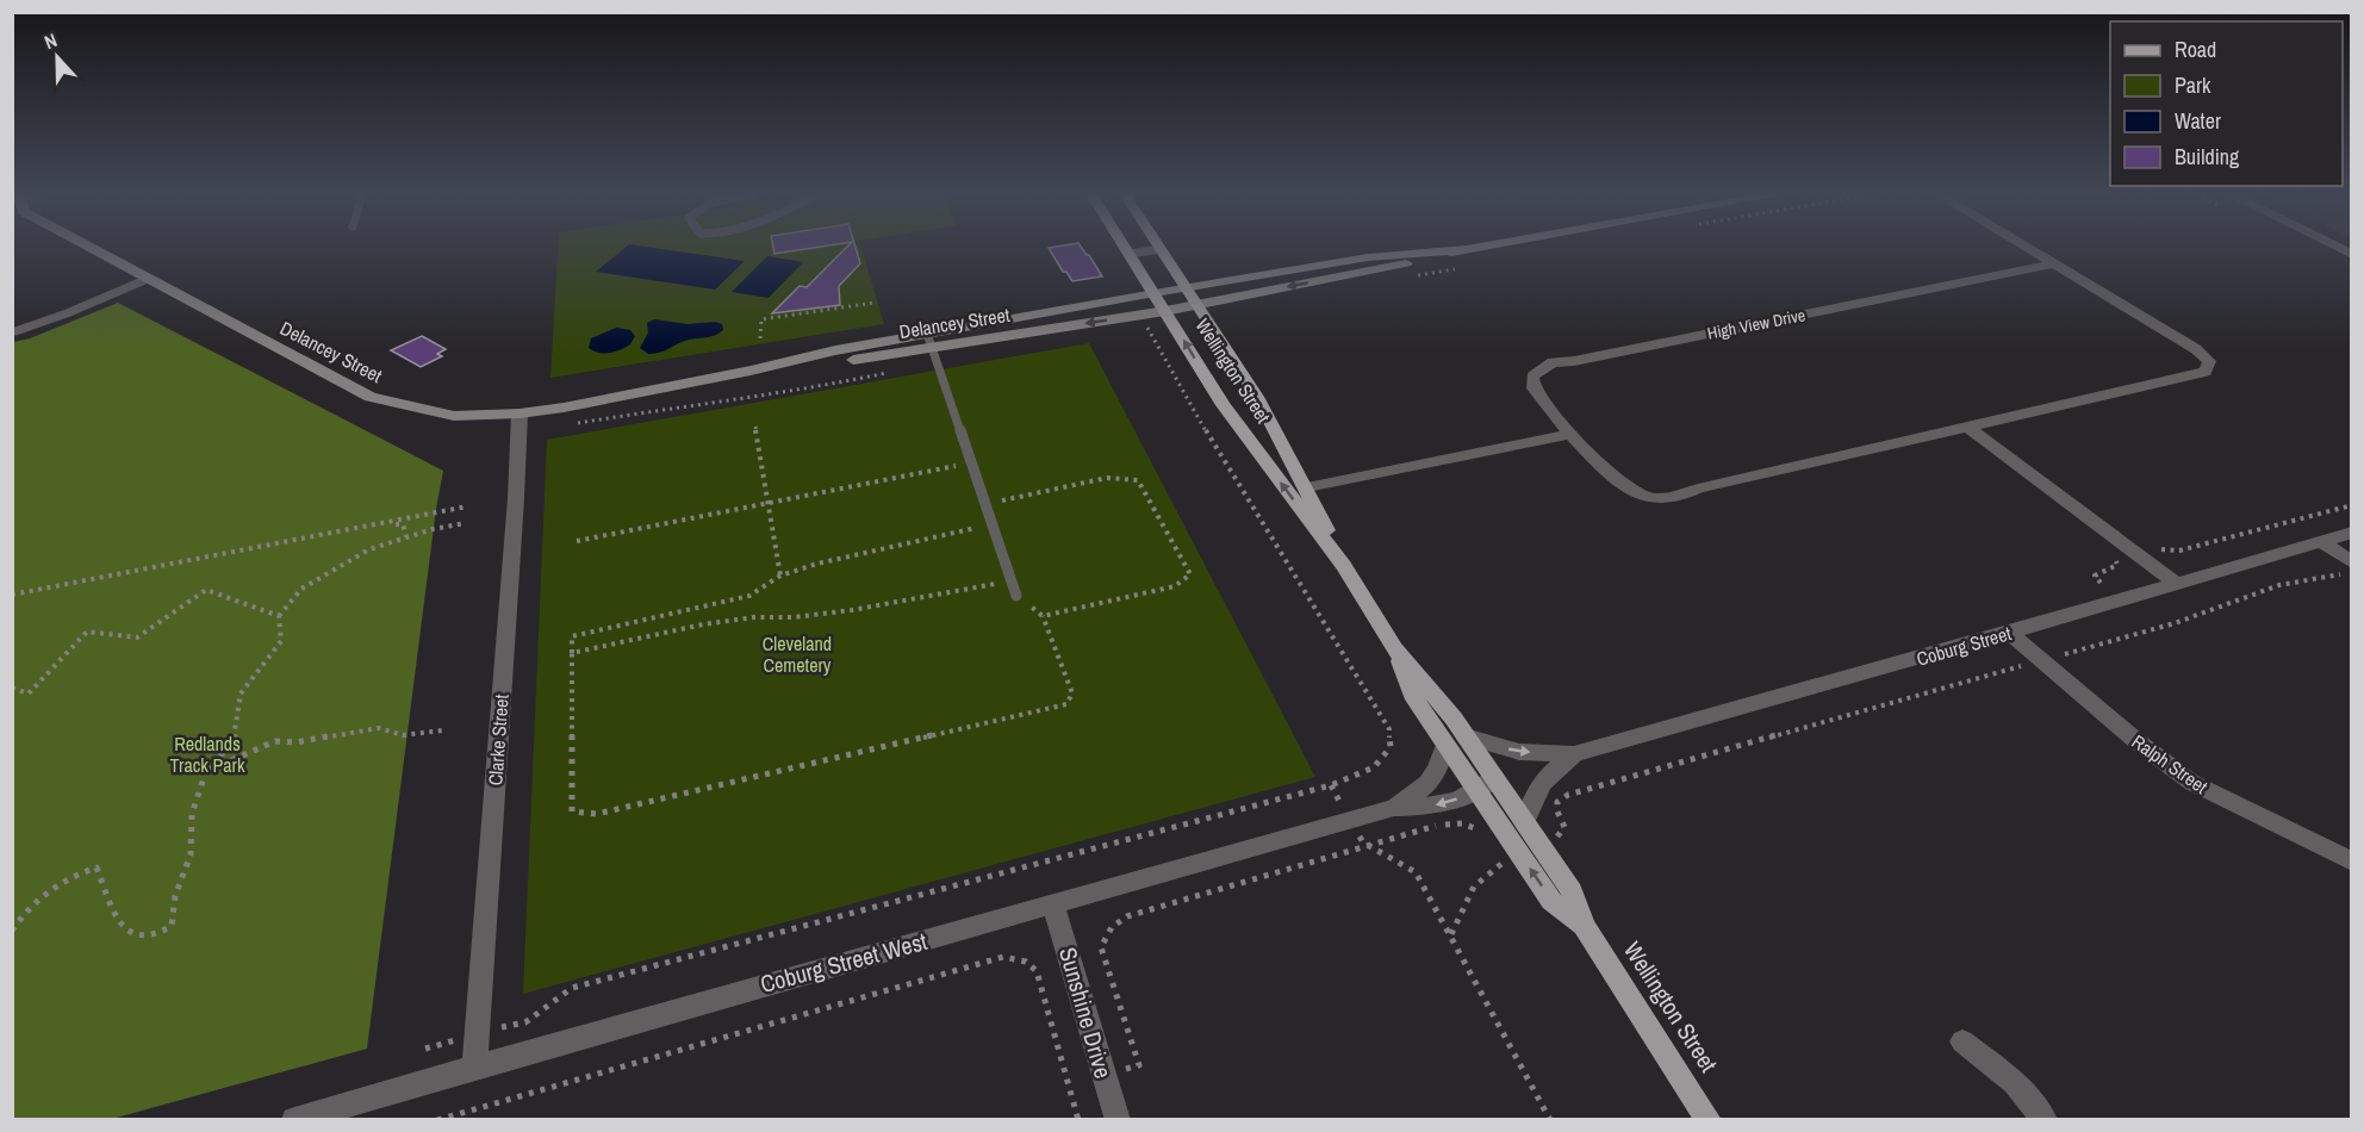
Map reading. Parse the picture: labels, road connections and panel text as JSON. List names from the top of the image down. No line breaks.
{"streets":{"main road":["Delancey Street","Wellington Street"],"street":["High View Drive","Coburg Street","Clarke Street","Ralph Street","Coburg Street West","Sunshine Drive"]},"crossings":[["Delancey Street","Wellington Street"],["Delancey Street","Clarke Street"],["Wellington Street","Coburg Street"],["Wellington Street","Coburg Street West"],["Coburg Street","Ralph Street"],["Coburg Street","Coburg Street West"],["Clarke Street","Coburg Street West"],["Coburg Street West","Sunshine Drive"]],"parks":["Cleveland Cemetery","Redlands Track Park"],"legend":["Road","Park","Water","Building"],"north":"top"}
